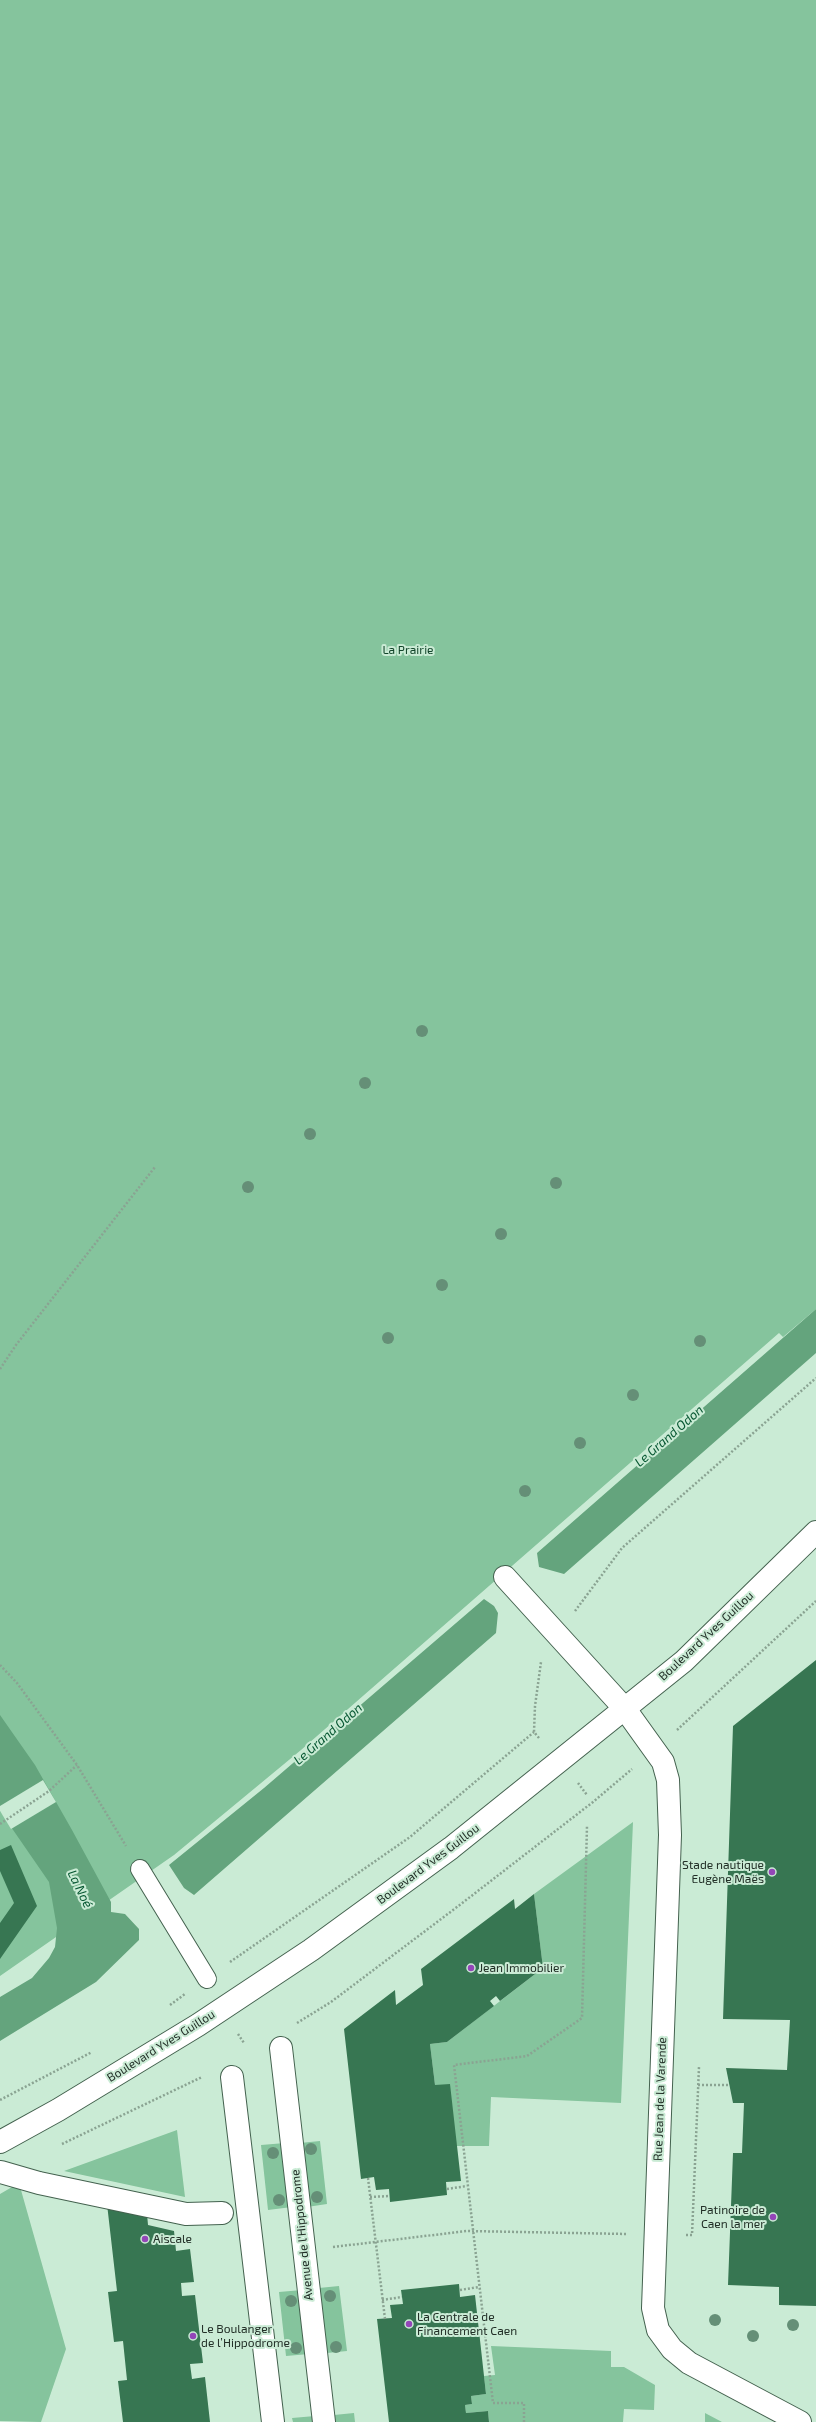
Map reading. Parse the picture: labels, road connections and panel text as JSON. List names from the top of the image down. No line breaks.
{"streets":{"street":["Boulevard Yves Guillou","Rue Jean de la Varende","Avenue de l'Hippodrome"]},"crossings":[["Boulevard Yves Guillou","Rue Jean de la Varende"]],"water":["Le Grand Odon","La Noé"],"parks":["La Prairie"],"places":["Stade nautique Eugène Maës","Jean Immobilier","Patinoire de Caen la mer","Aiscale","La Centrale de Financement Caen","Le Boulanger de l’Hippodrome"]}
